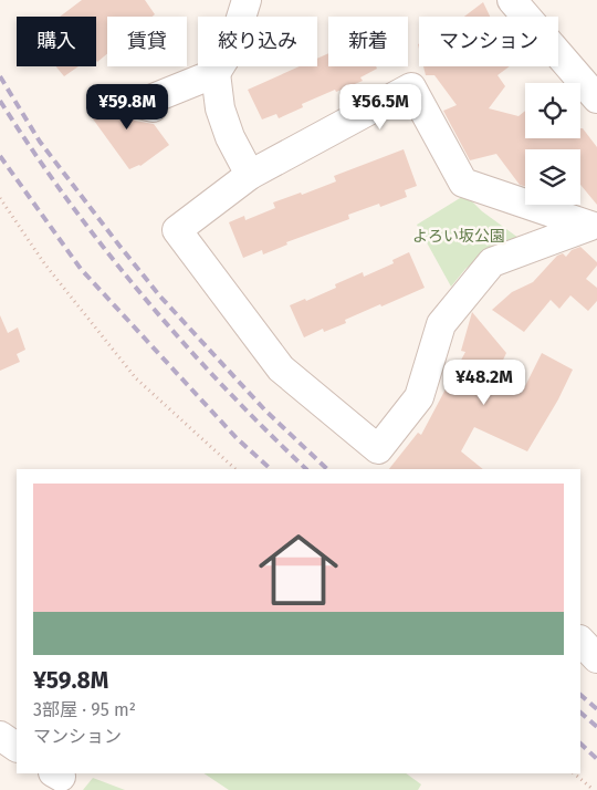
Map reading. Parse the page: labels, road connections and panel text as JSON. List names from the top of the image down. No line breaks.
{"parks":["よろい坂公園"],"page":{"chip":["購入","賃貸","絞り込み","新着","マンション"],"price":["¥59.8M","¥56.5M","¥48.2M"],"list":[{"name":"¥59.8M","note":"3部屋 · 95 m² · マンション"}]}}
